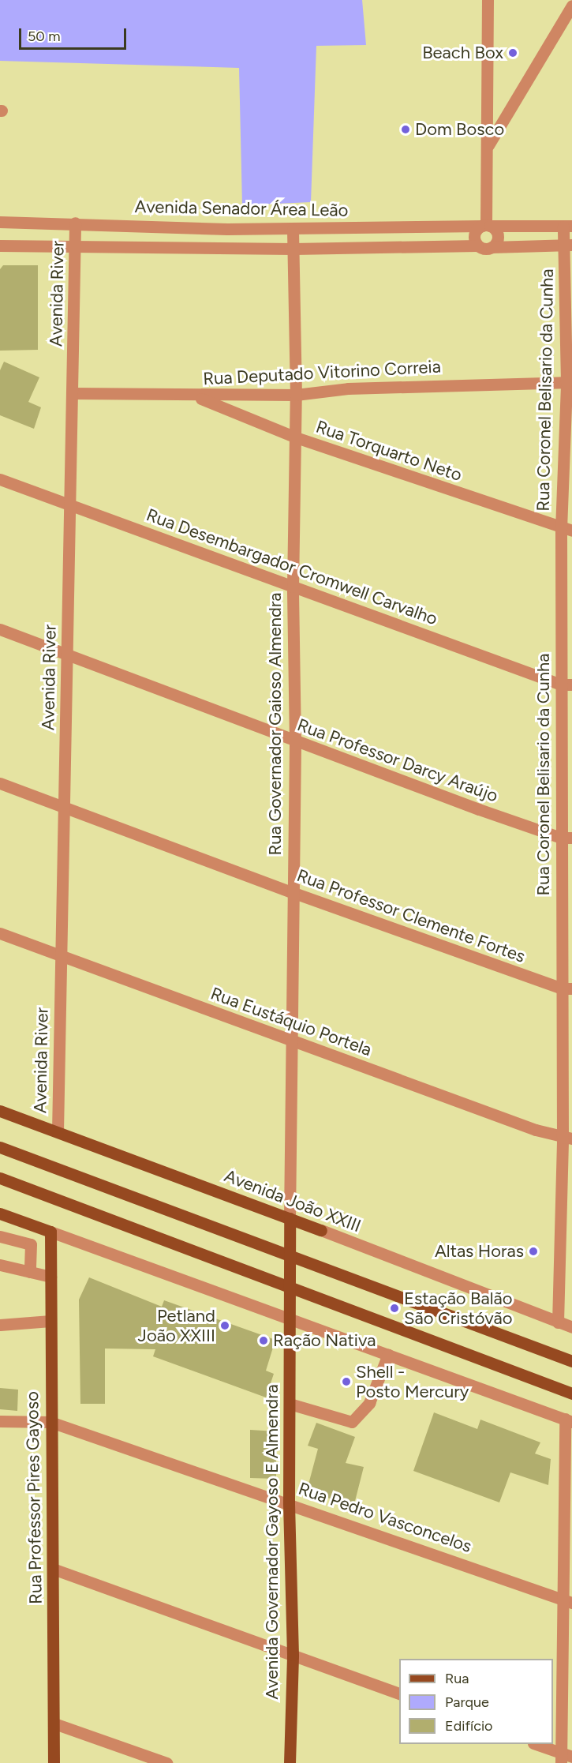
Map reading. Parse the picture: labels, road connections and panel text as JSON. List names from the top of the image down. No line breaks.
{"streets":{"main road":["Avenida João XXIII","Rua Professor Pires Gayoso","Avenida Governador Gayoso E Almendra"],"street":["Avenida Senador Área Leão","Avenida River","Rua Deputado Vitorino Correia","Rua Coronel Belisario da Cunha","Rua Torquarto Neto","Rua Desembargador Cromwell Carvalho","Rua Governador Gaioso Almendra","Rua Professor Darcy Araújo","Rua Professor Clemente Fortes","Rua Eustáquio Portela","Rua Pedro Vasconcelos"]},"crossings":[["Avenida Senador Área Leão","Avenida River"],["Avenida Senador Área Leão","Rua Coronel Belisario da Cunha"],["Avenida Senador Área Leão","Rua Governador Gaioso Almendra"],["Avenida River","Rua Deputado Vitorino Correia"],["Avenida River","Rua Desembargador Cromwell Carvalho"],["Avenida River","Rua Professor Darcy Araújo"],["Avenida River","Rua Professor Clemente Fortes"],["Avenida River","Rua Eustáquio Portela"],["Avenida River","Avenida João XXIII"],["Rua Deputado Vitorino Correia","Rua Coronel Belisario da Cunha"],["Rua Deputado Vitorino Correia","Rua Torquarto Neto"],["Rua Deputado Vitorino Correia","Rua Governador Gaioso Almendra"],["Rua Coronel Belisario da Cunha","Rua Torquarto Neto"],["Rua Coronel Belisario da Cunha","Rua Desembargador Cromwell Carvalho"],["Rua Coronel Belisario da Cunha","Rua Professor Darcy Araújo"],["Rua Coronel Belisario da Cunha","Rua Professor Clemente Fortes"],["Rua Coronel Belisario da Cunha","Rua Eustáquio Portela"],["Rua Coronel Belisario da Cunha","Avenida João XXIII"],["Rua Torquarto Neto","Rua Governador Gaioso Almendra"],["Rua Desembargador Cromwell Carvalho","Rua Governador Gaioso Almendra"],["Rua Governador Gaioso Almendra","Rua Professor Darcy Araújo"],["Rua Governador Gaioso Almendra","Rua Professor Clemente Fortes"],["Rua Governador Gaioso Almendra","Rua Eustáquio Portela"],["Rua Governador Gaioso Almendra","Avenida João XXIII"],["Rua Governador Gaioso Almendra","Avenida Governador Gayoso E Almendra"],["Avenida João XXIII","Avenida Governador Gayoso E Almendra"],["Rua Professor Pires Gayoso","Rua Pedro Vasconcelos"],["Rua Pedro Vasconcelos","Avenida Governador Gayoso E Almendra"]],"places":["Beach Box","Dom Bosco","Altas Horas","Estação Balão São Cristóvão","Petland João XXIII","Ração Nativa","Shell - Posto Mercury"],"legend":["Rua","Parque","Edifício"],"scale_bar":"50 m"}
